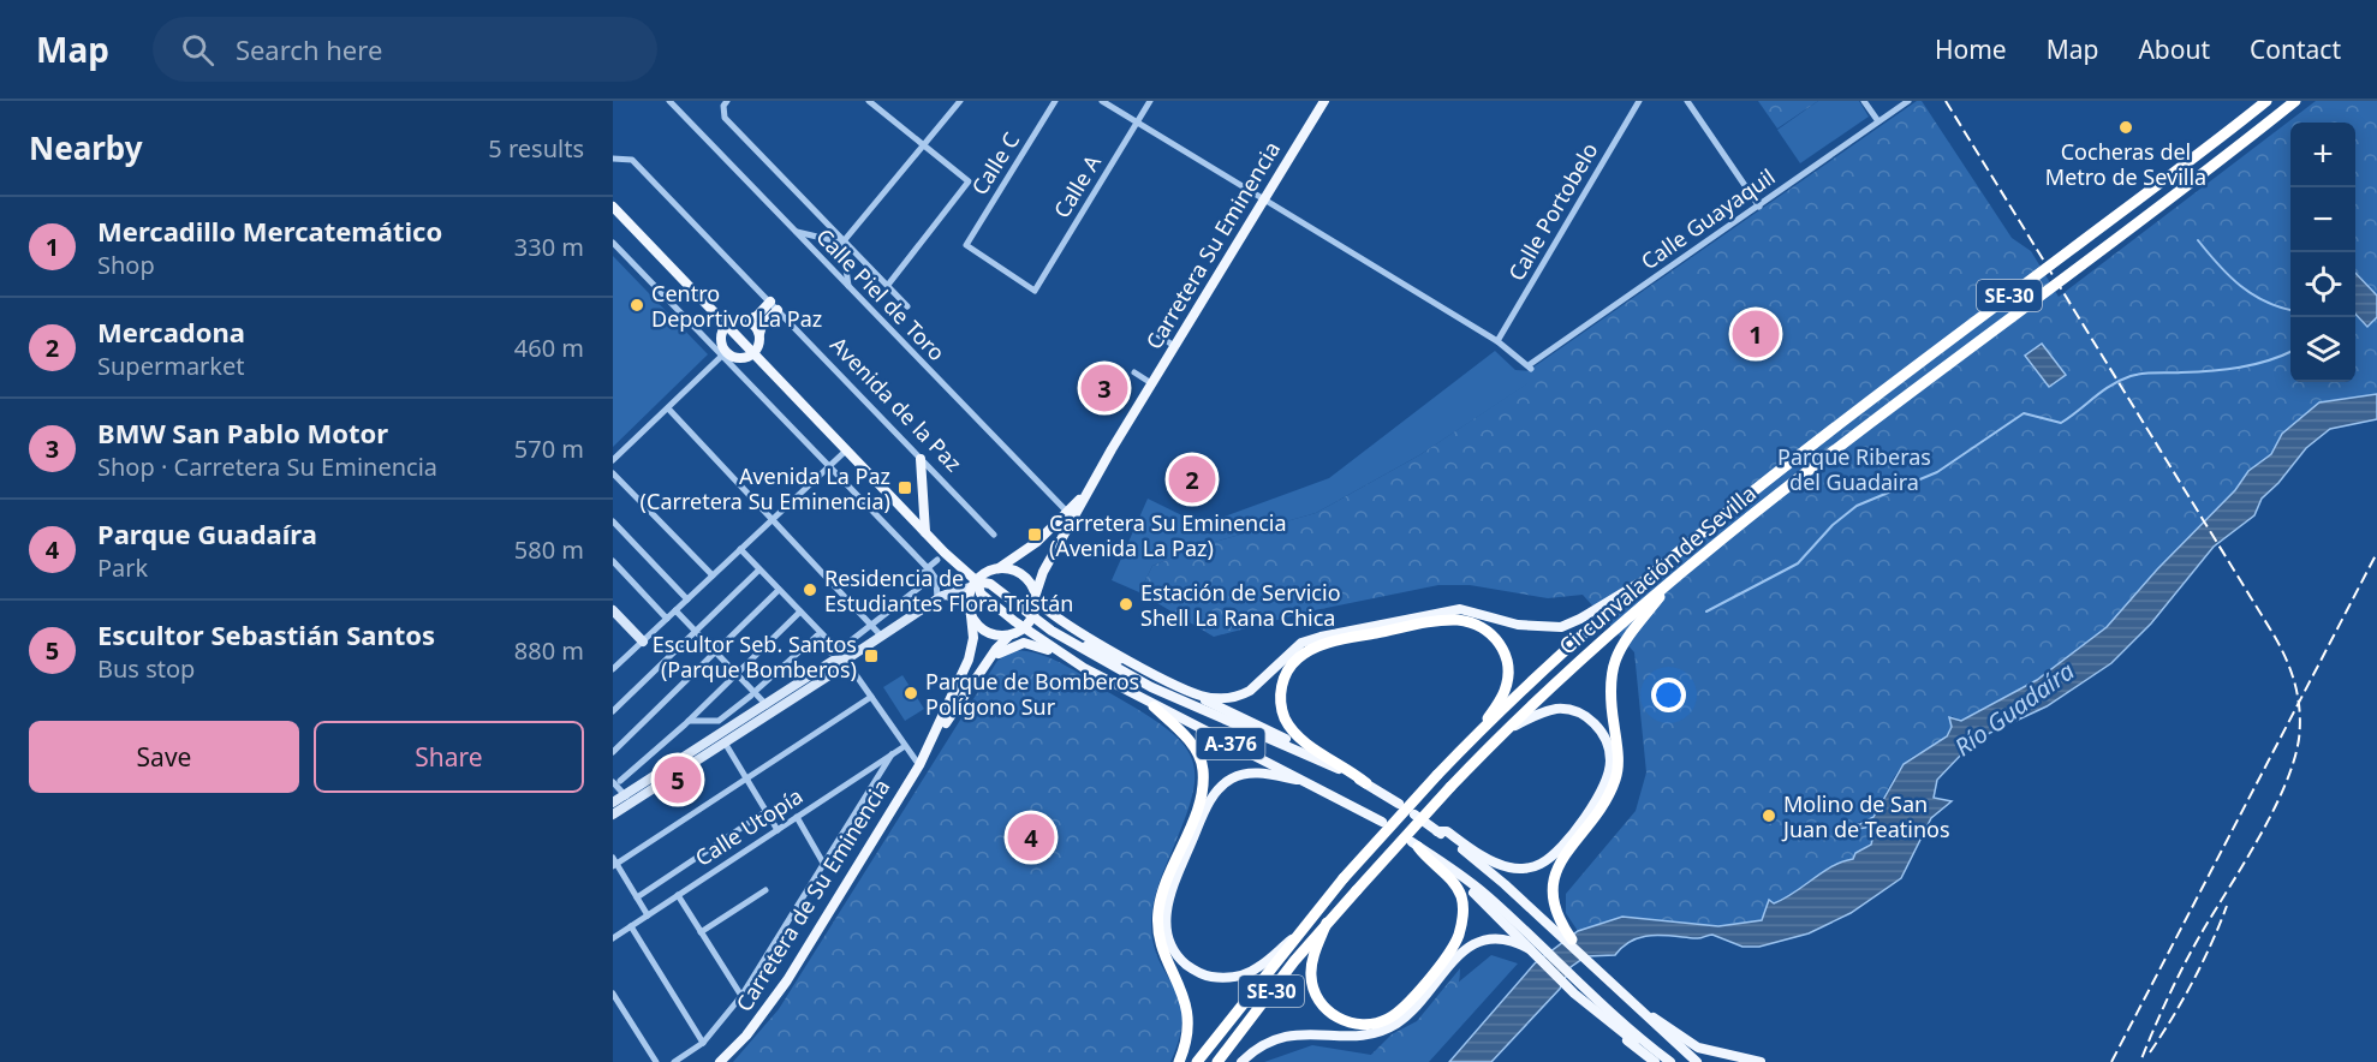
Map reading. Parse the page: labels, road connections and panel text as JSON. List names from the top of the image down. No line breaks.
{"streets":{"highway":["SE-30","Circunvalación de Sevilla"],"main road":["Carretera Su Eminencia","A-376","Carretera de Su Eminencia"],"street":["Calle C","Calle A","Calle Portobelo","Calle Guayaquil","Calle Piel de Toro","Avenida de la Paz","Calle Utopía"]},"crossings":[["Calle C","Calle A"],["Calle Portobelo","Calle Guayaquil"],["Carretera Su Eminencia","Calle Piel de Toro"],["Carretera Su Eminencia","Carretera de Su Eminencia"]],"water":["Río Guadaíra"],"parks":["Parque Riberas del Guadaira"],"places":{"other":["Cocheras del Metro de Sevilla","Centro Deportivo La Paz","Residencia de Estudiantes Flora Tristán","Estación de Servicio Shell La Rana Chica","Parque de Bomberos Polígono Sur","Molino de San Juan de Teatinos"],"transit":["Avenida La Paz (Carretera Su Eminencia)","Carretera Su Eminencia (Avenida La Paz)","Escultor Seb. Santos (Parque Bomberos)"]},"page":{"header":"Map","search":"Search here","nav":["Home","Map","About","Contact"],"heading":["Nearby","5 results"],"map_buttons":["+","−"],"list":[{"mark":"1","name":"Mercadillo Mercatemático","note":"Shop","value":"330 m"},{"mark":"2","name":"Mercadona","note":"Supermarket","value":"460 m"},{"mark":"3","name":"BMW San Pablo Motor","note":"Shop · Carretera Su Eminencia","value":"570 m"},{"mark":"4","name":"Parque Guadaíra","note":"Park","value":"580 m"},{"mark":"5","name":"Escultor Sebastián Santos","note":"Bus stop","value":"880 m"}],"pins":["1","3","2","5","4"],"buttons":["Save","Share"]}}
